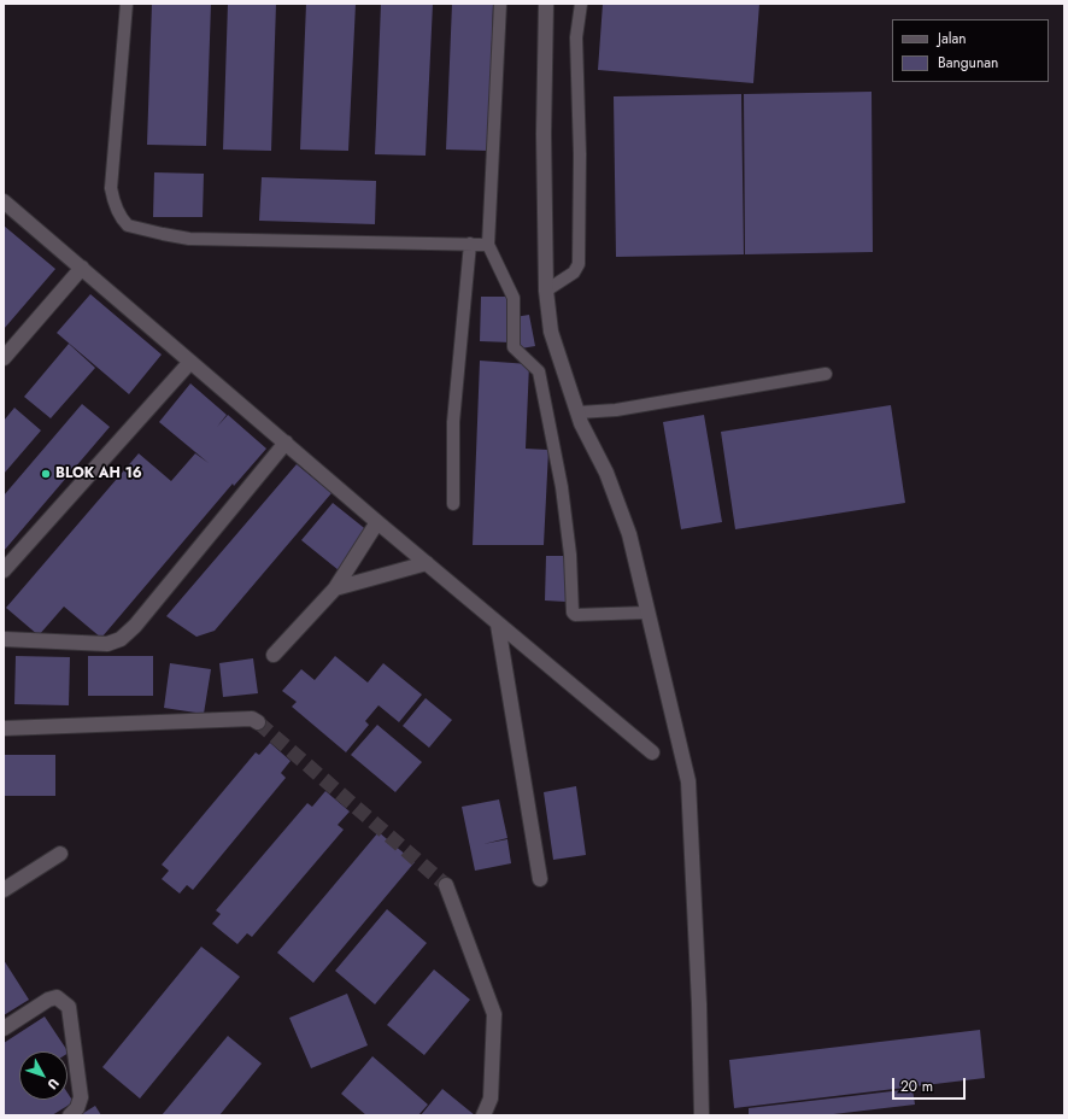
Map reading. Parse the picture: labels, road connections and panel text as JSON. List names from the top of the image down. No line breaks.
{"places":["BLOK AH 16"],"legend":["Jalan","Bangunan"],"scale_bar":"20 m","north":"bottom right"}
